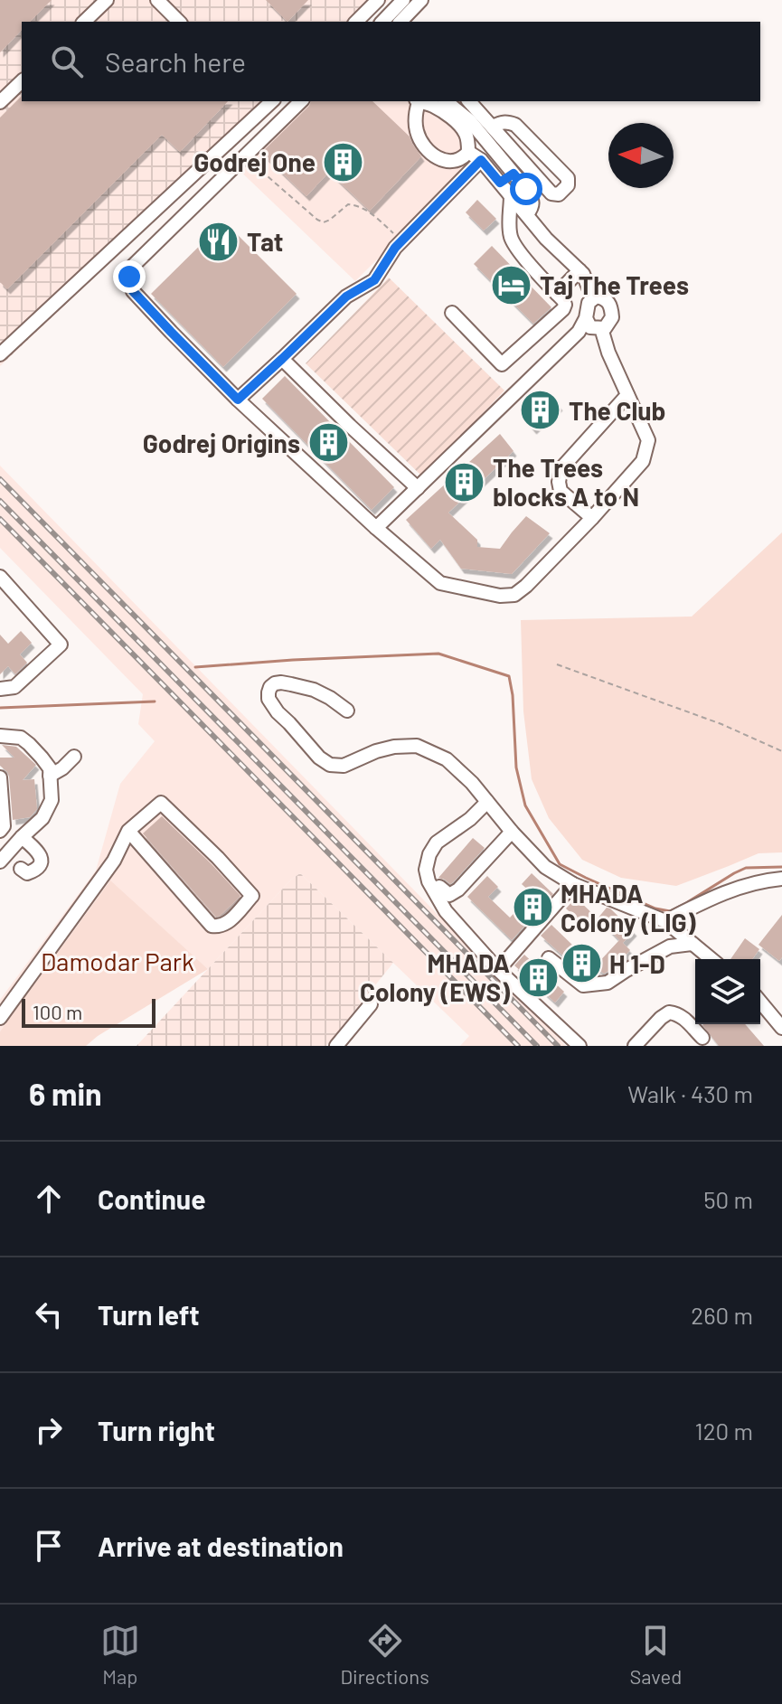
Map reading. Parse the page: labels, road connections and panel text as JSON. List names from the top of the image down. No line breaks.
{"parks":["Damodar Park"],"places":{"building":["Godrej One","The Club","Godrej Origins","The Trees blocks A to N","MHADA Colony (LIG)","H 1-D","MHADA Colony (EWS)"],"restaurant":["Tat"],"hotel":["Taj The Trees"]},"scale_bar":"100 m","north":"left","page":{"search":"Search here","scale":"100 m","heading":["6 min","Walk · 430 m"],"list":[["Continue","50 m"],["Turn left","260 m"],["Turn right","120 m"],"Arrive at destination"],"nav":["Map","Directions","Saved"]}}
